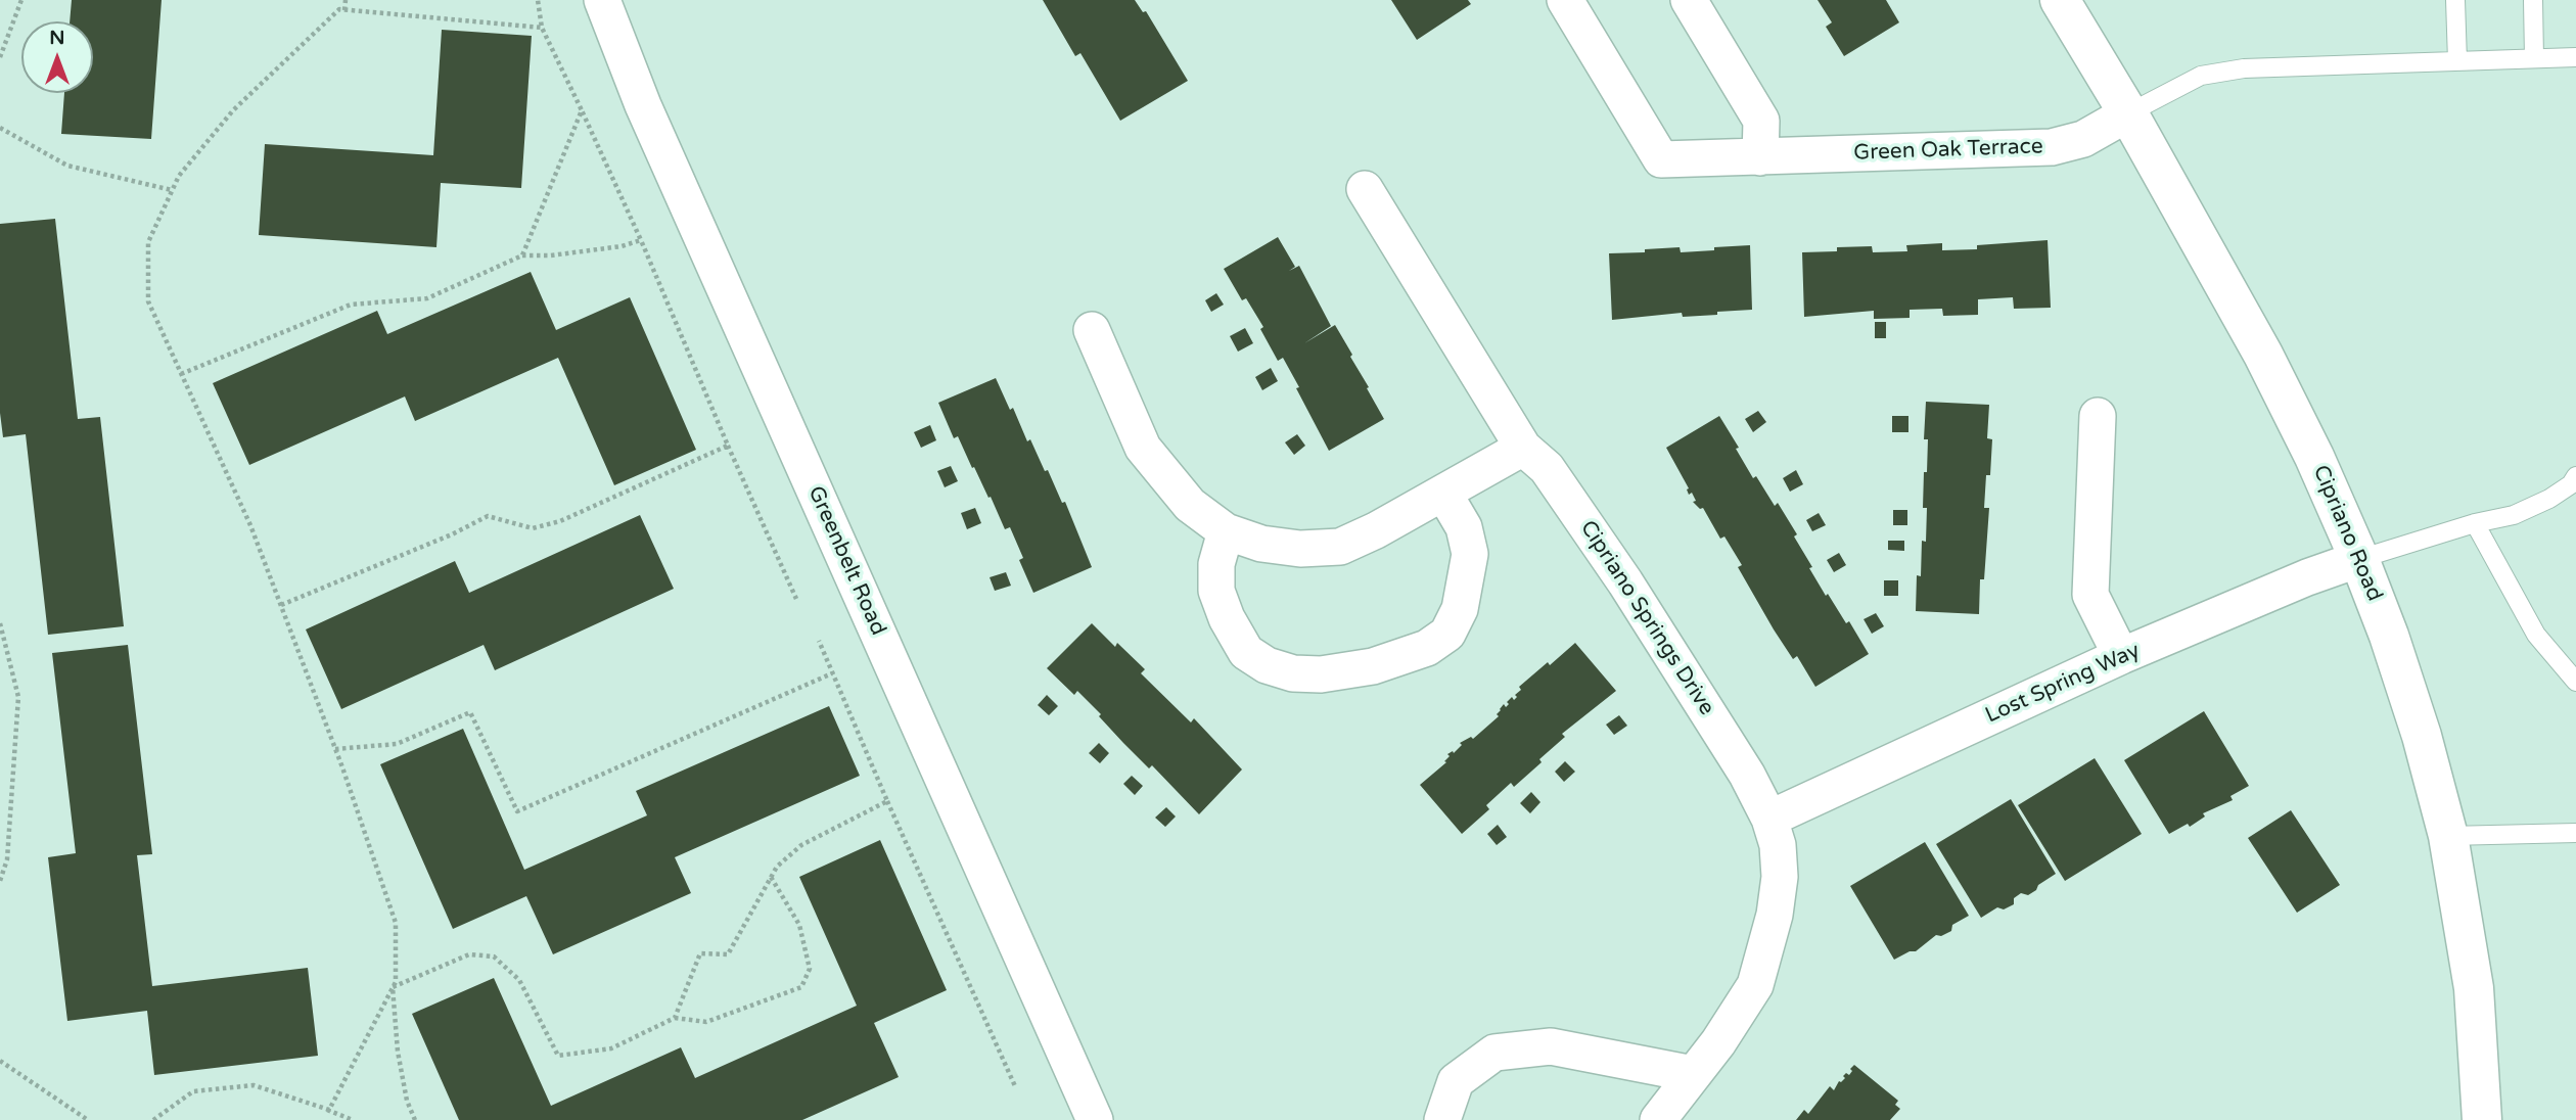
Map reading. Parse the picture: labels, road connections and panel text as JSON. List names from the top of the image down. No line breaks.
{"streets":{"street":["Green Oak Terrace","Cipriano Road","Greenbelt Road","Cipriano Springs Drive","Lost Spring Way"]},"crossings":[["Green Oak Terrace","Cipriano Road"],["Cipriano Road","Lost Spring Way"],["Cipriano Springs Drive","Lost Spring Way"]],"north":"top"}
